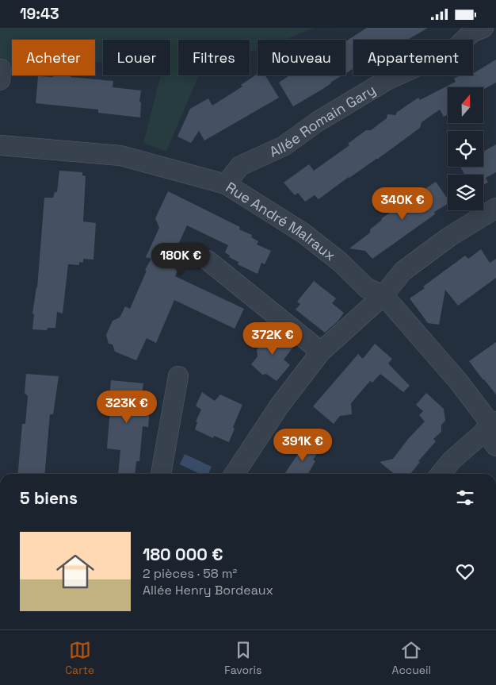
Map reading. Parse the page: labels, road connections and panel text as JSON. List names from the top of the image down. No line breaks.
{"streets":{"street":["Allée Romain Gary","Rue André Malraux"]},"crossings":[["Allée Romain Gary","Rue André Malraux"]],"north":"top","page":{"status":"19:43","chip":["Acheter","Louer","Filtres","Nouveau","Appartement"],"price":["340K €","180K €","372K €","323K €","391K €"],"heading":"5 biens","list":[{"name":"180 000 €","note":"2 pièces · 58 m² · Allée Henry Bordeaux"}],"tabs":["Carte","Favoris","Accueil"]}}
